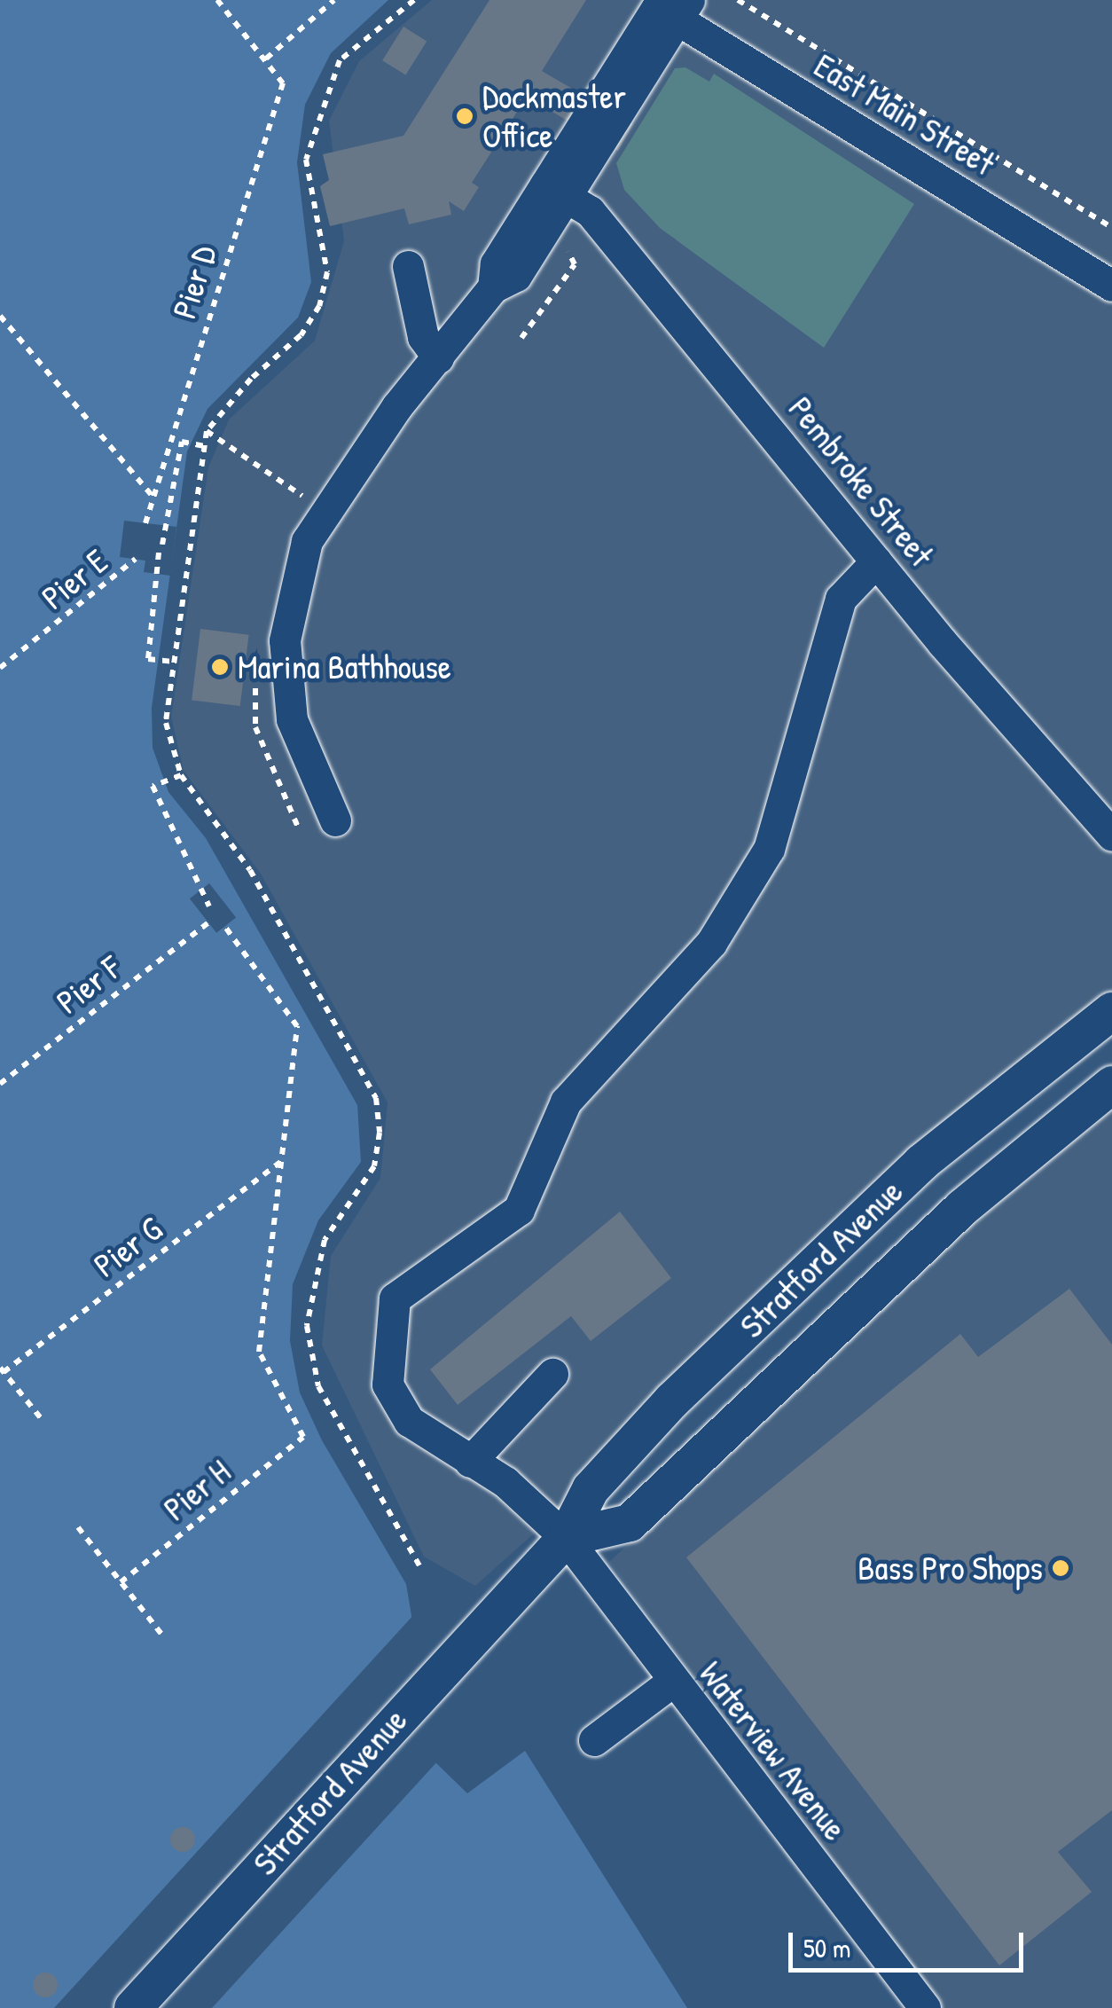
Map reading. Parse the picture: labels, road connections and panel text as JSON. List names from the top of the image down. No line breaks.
{"streets":{"main road":["Stratford Avenue"],"street":["East Main Street","Pembroke Street","Waterview Avenue"],"path":["Pier D","Pier E","Pier F","Pier G","Pier H"]},"crossings":[["Pembroke Street","Waterview Avenue"],["Pier G","Pier H"],["Stratford Avenue","Waterview Avenue"]],"places":["Dockmaster Office","Marina Bathhouse","Bass Pro Shops"],"scale_bar":"50 m"}
